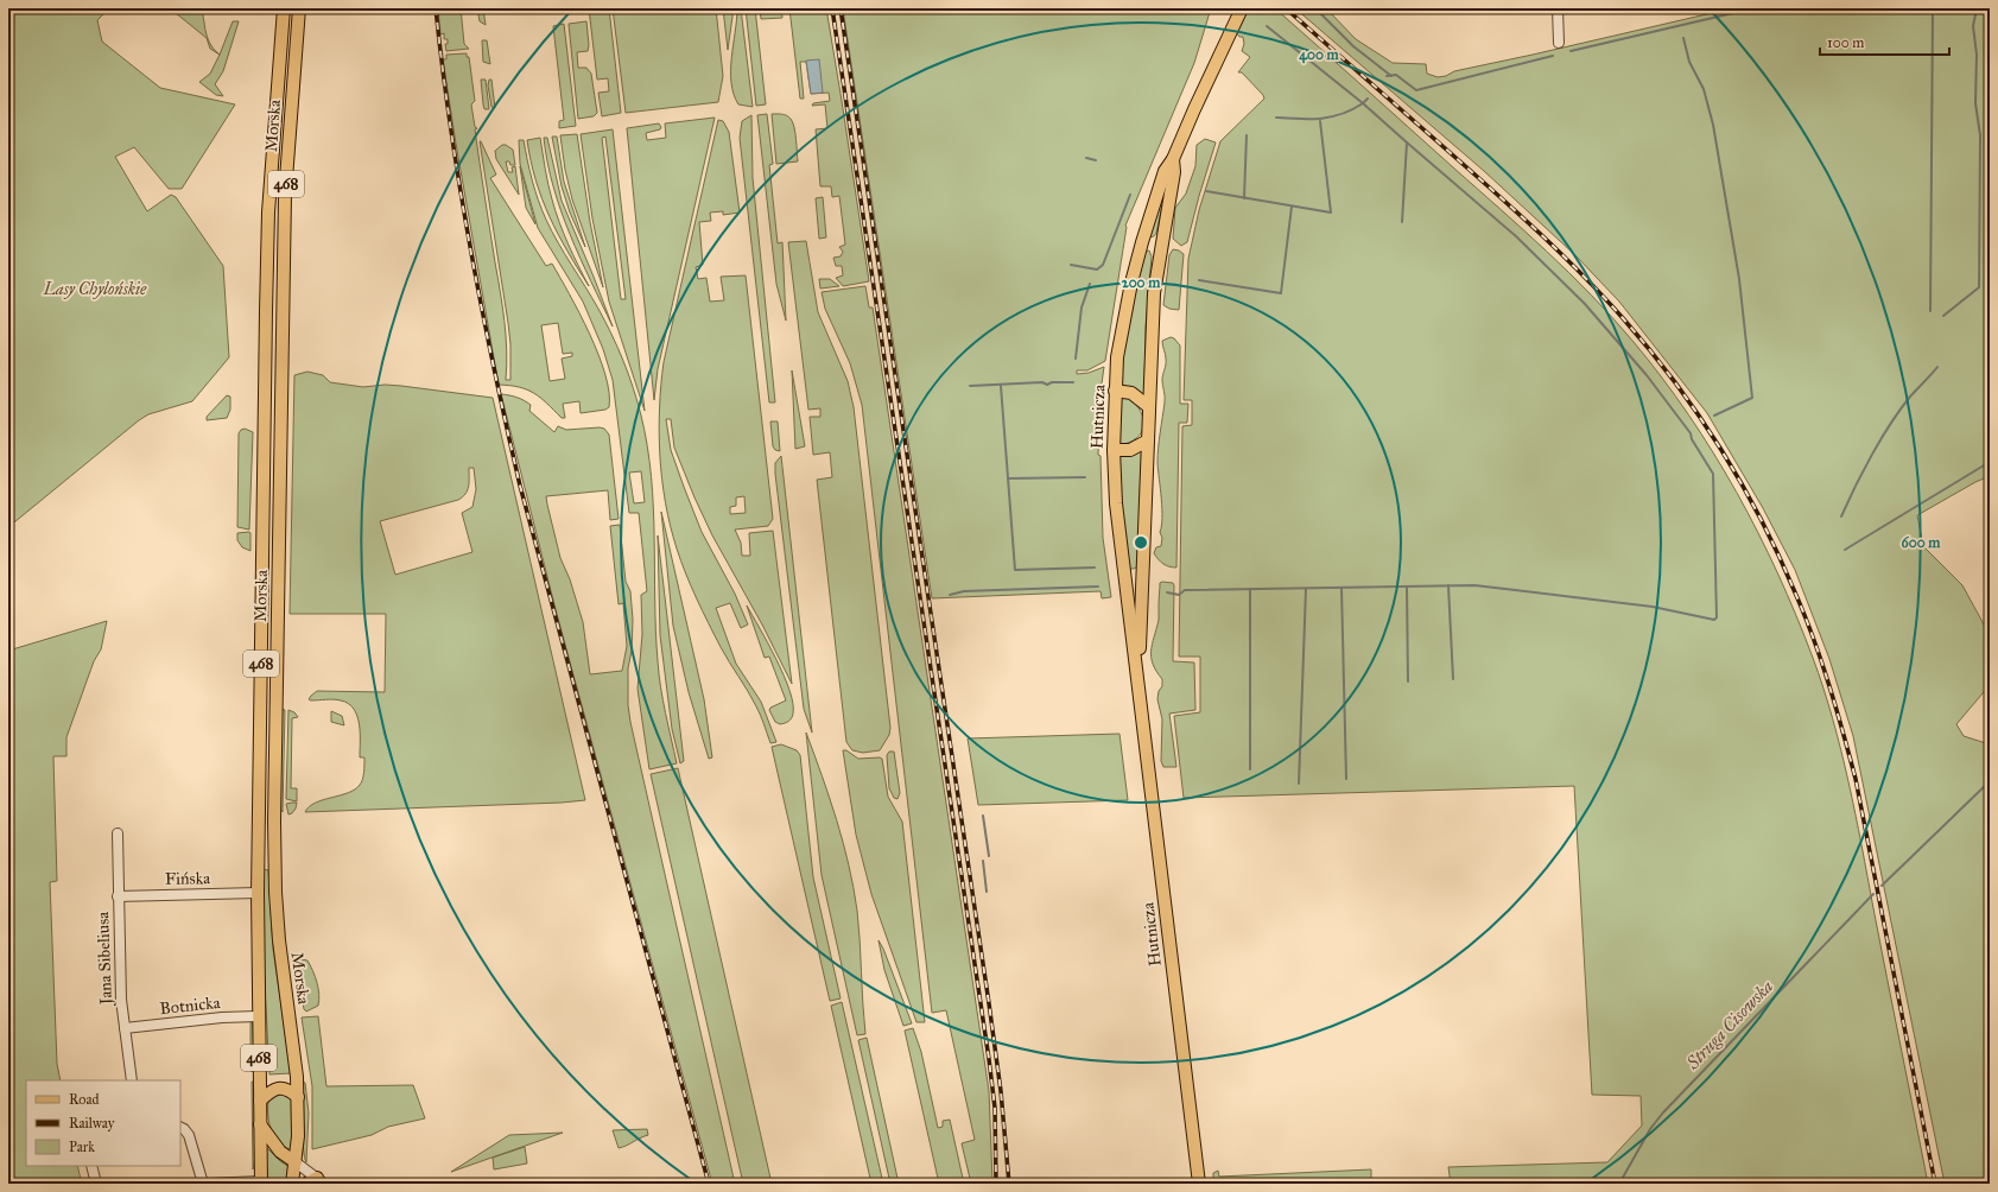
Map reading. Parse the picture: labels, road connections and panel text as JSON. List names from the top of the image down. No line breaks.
{"streets":{"main road":["Morska","468","Hutnicza"],"street":["Fińska","Jana Sibeliusa","Botnicka"]},"crossings":[["Morska","Fińska"],["Morska","Botnicka"],["Fińska","Jana Sibeliusa"],["Jana Sibeliusa","Botnicka"]],"water":["Struga Cisowska"],"parks":["Lasy Chylońskie"],"legend":["Road","Railway","Park"],"scale_bar":"100 m","rings":["400 m","200 m","600 m"]}
